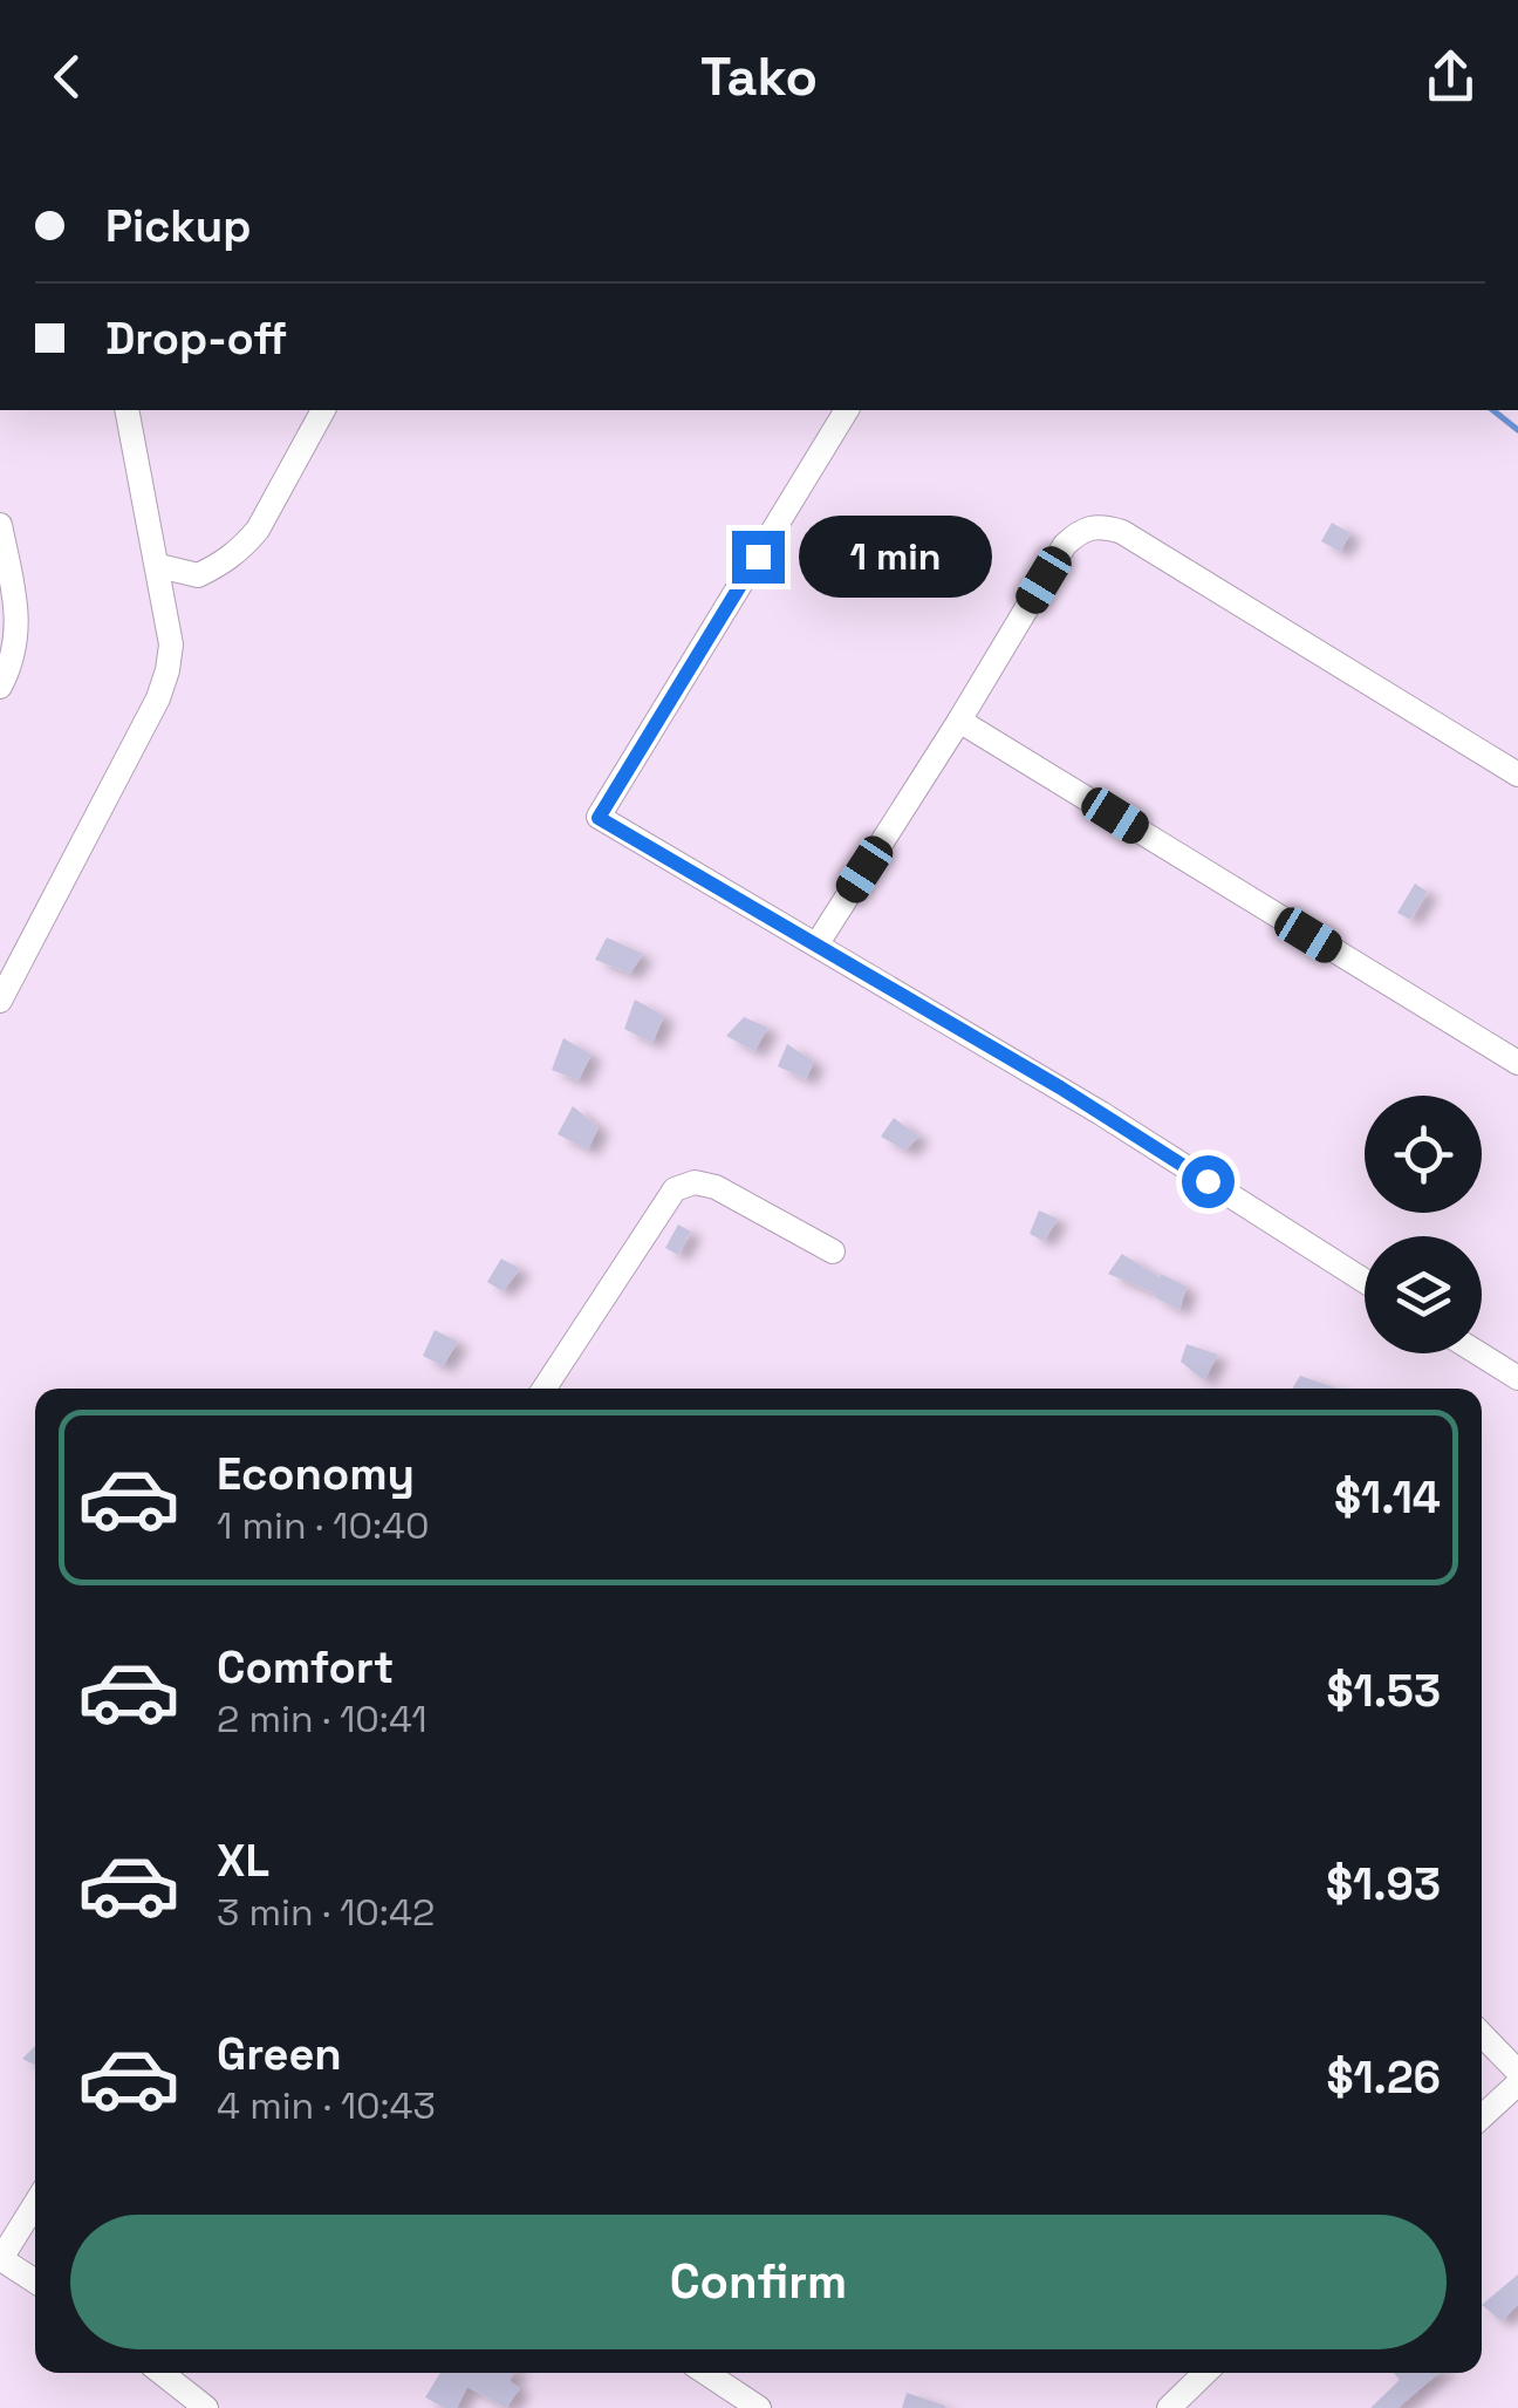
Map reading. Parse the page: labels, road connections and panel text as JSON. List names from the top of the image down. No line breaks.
{"page":{"header":"Tako","banner":["Pickup","Drop-off"],"bubble":"1 min","list":[{"name":"Economy","note":"1 min · 10:40","value":"$1.14"},{"name":"Comfort","note":"2 min · 10:41","value":"$1.53"},{"name":"XL","note":"3 min · 10:42","value":"$1.93"},{"name":"Green","note":"4 min · 10:43","value":"$1.26"}],"buttons":"Confirm"}}
